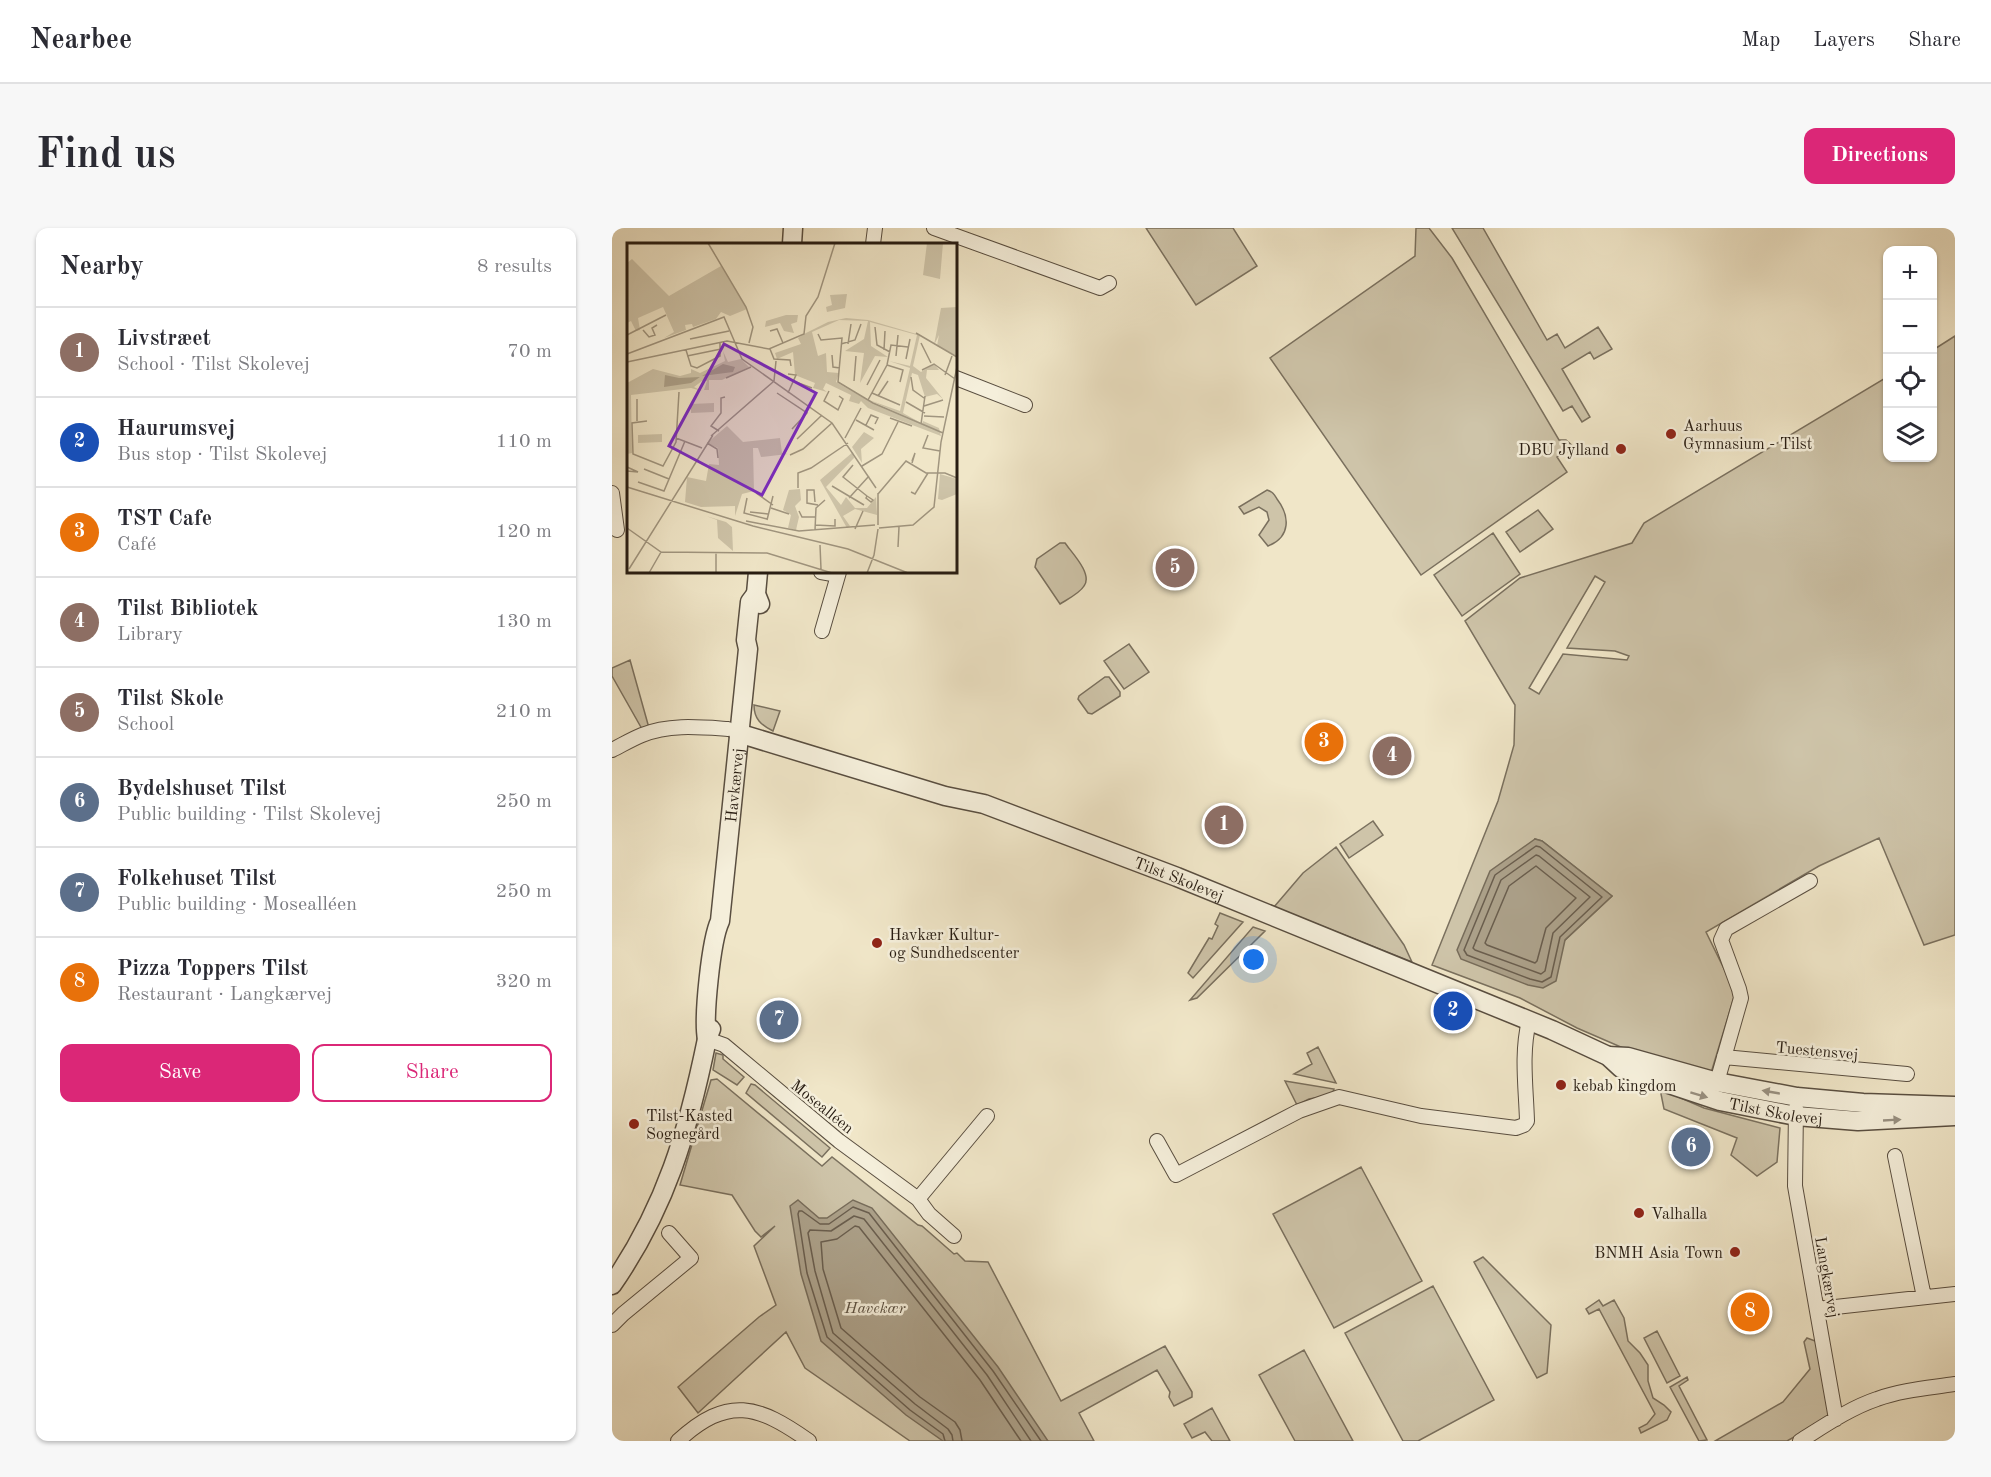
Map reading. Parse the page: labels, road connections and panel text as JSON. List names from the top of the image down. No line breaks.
{"streets":{"street":["Havkærvej","Tilst Skolevej","Tuestensvej","Mosealléen","Langkærvej"]},"crossings":[["Havkærvej","Tilst Skolevej"],["Havkærvej","Mosealléen"],["Tilst Skolevej","Langkærvej"]],"parks":["Havekær"],"places":["Aarhuus Gymnasium - Tilst","DBU Jylland","Havkær Kultur- og Sundhedscenter","kebab kingdom","Tilst-Kasted Sognegård","Valhalla","BNMH Asia Town"],"page":{"header":"Nearbee","nav":["Map","Layers","Share"],"buttons":["Directions",["Save","Share"]],"title":"Find us","heading":["Nearby","8 results"],"map_buttons":["+","−"],"list":[{"mark":"1","name":"Livstræet","note":"School · Tilst Skolevej","value":"70 m"},{"mark":"2","name":"Haurumsvej","note":"Bus stop · Tilst Skolevej","value":"110 m"},{"mark":"3","name":"TST Cafe","note":"Café","value":"120 m"},{"mark":"4","name":"Tilst Bibliotek","note":"Library","value":"130 m"},{"mark":"5","name":"Tilst Skole","note":"School","value":"210 m"},{"mark":"6","name":"Bydelshuset Tilst","note":"Public building · Tilst Skolevej","value":"250 m"},{"mark":"7","name":"Folkehuset Tilst","note":"Public building · Mosealléen","value":"250 m"},{"mark":"8","name":"Pizza Toppers Tilst","note":"Restaurant · Langkærvej","value":"320 m"}],"pins":["5","3","4","1","2","7","6","8"]}}
